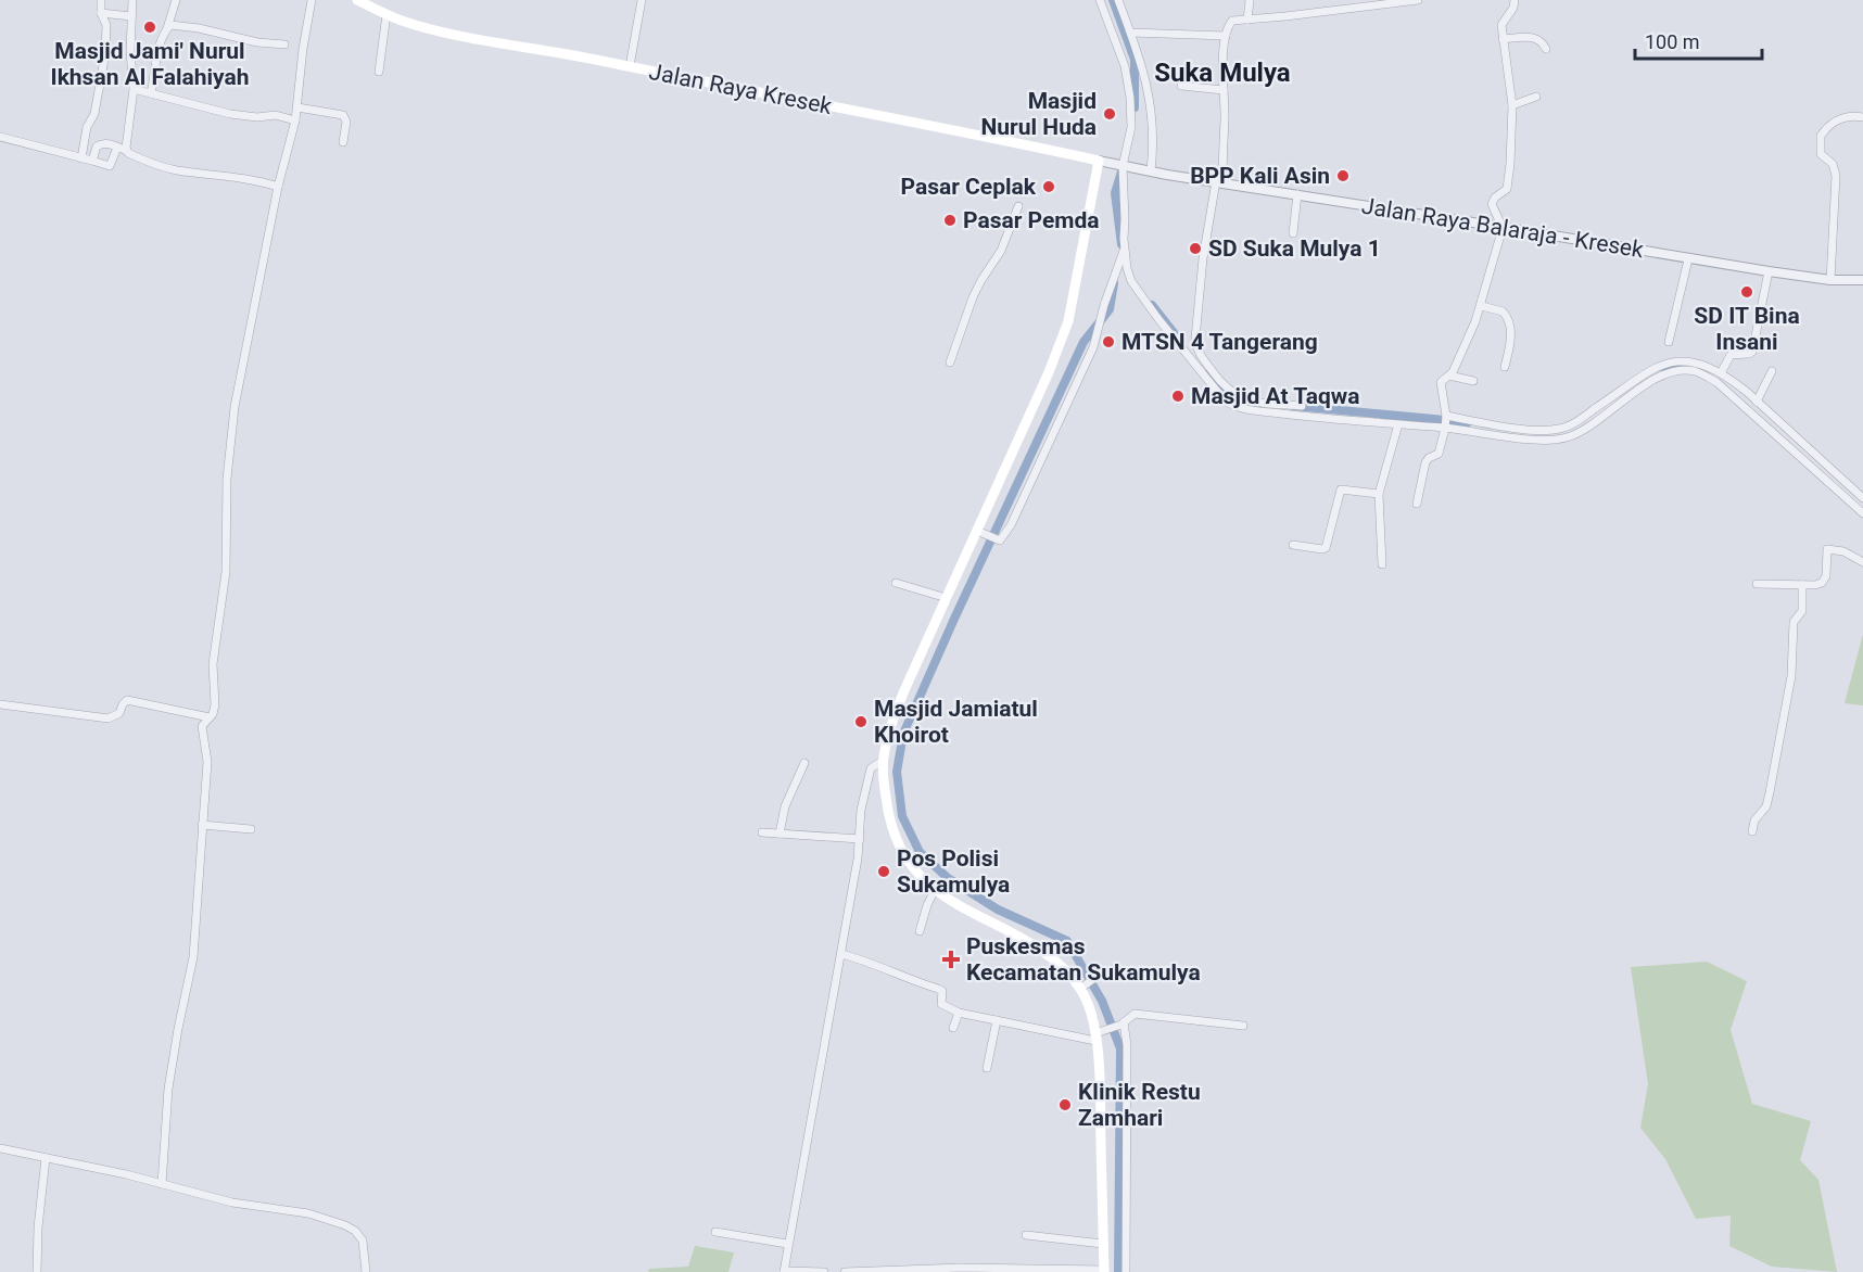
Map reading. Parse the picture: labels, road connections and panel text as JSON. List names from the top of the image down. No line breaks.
{"streets":{"main road":["Jalan Raya Kresek"],"street":["Jalan Raya Balaraja - Kresek"]},"crossings":[["Jalan Raya Kresek","Jalan Raya Balaraja - Kresek"]],"districts":["Suka Mulya"],"places":{"other":["Masjid Jami' Nurul Ikhsan Al Falahiyah","Masjid Nurul Huda","BPP Kali Asin","Pasar Ceplak","Pasar Pemda","SD Suka Mulya 1","SD IT Bina Insani","MTSN 4 Tangerang","Masjid At Taqwa","Masjid Jamiatul Khoirot","Pos Polisi Sukamulya","Klinik Restu Zamhari"],"health":["Puskesmas Kecamatan Sukamulya"]},"scale_bar":"100 m"}
